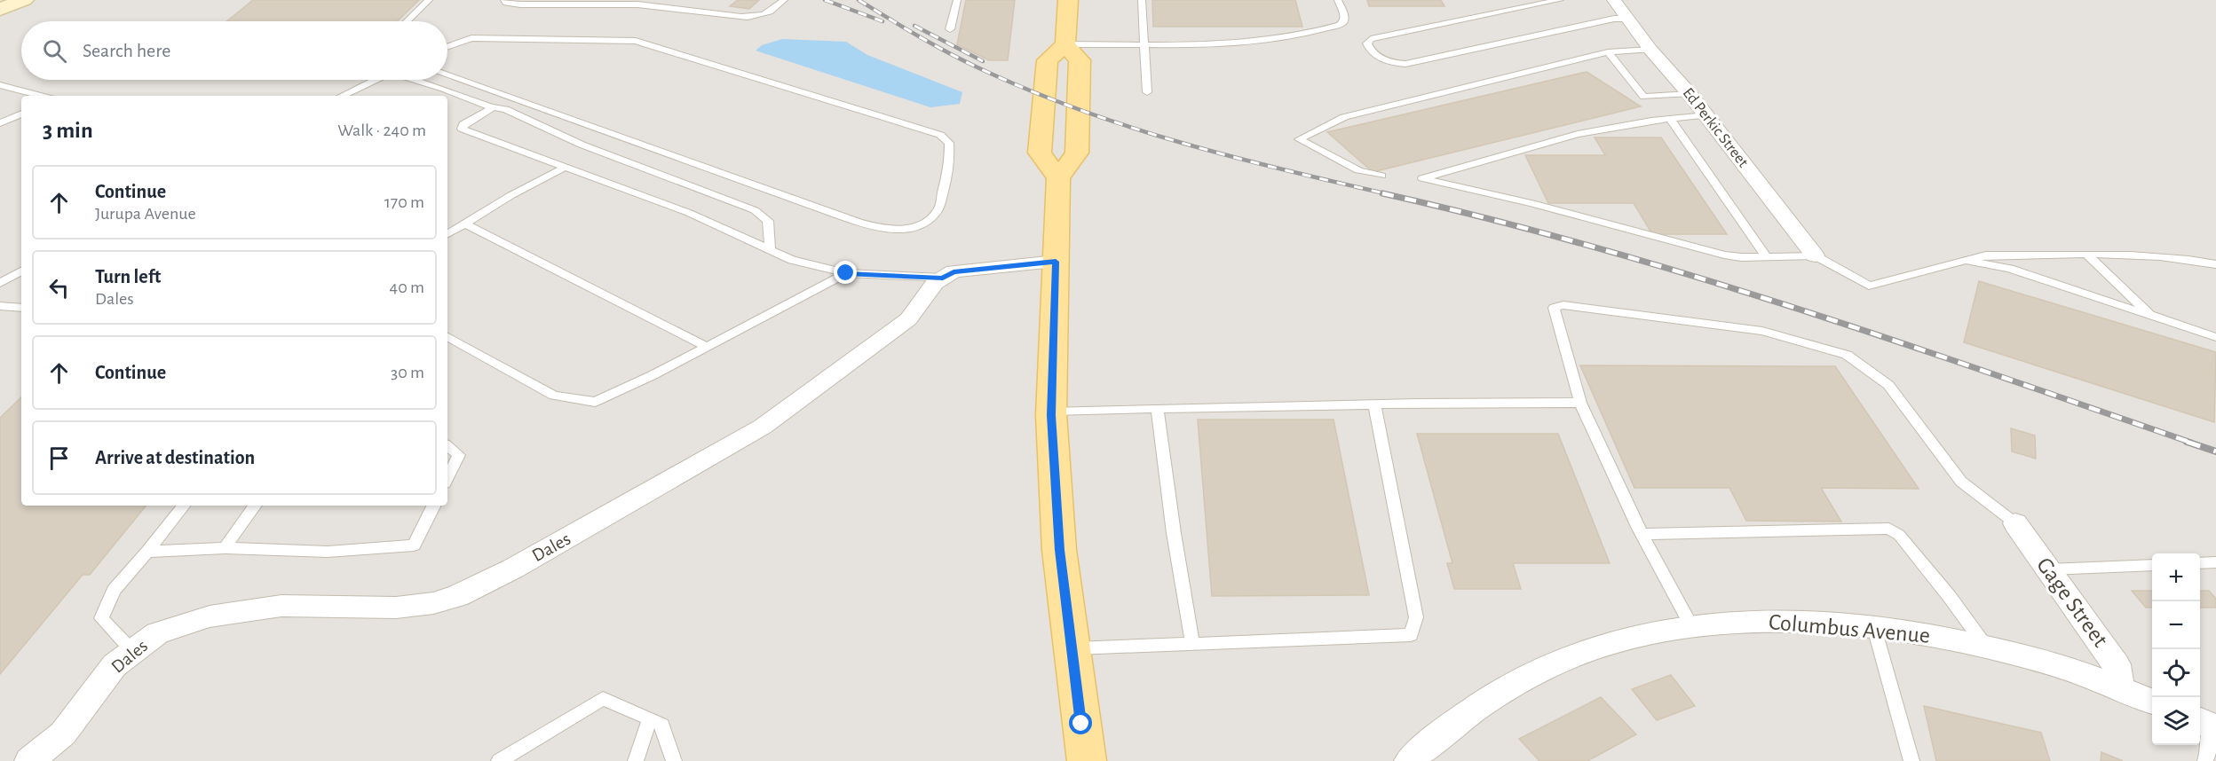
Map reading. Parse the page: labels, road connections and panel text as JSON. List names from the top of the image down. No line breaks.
{"streets":{"street":["Ed Perkic Street","Dales","Gage Street","Columbus Avenue"]},"crossings":[["Gage Street","Columbus Avenue"]],"page":{"search":"Search here","heading":["3 min","Walk · 240 m"],"list":[["Continue","Jurupa Avenue","170 m"],["Turn left","Dales","40 m"],["Continue","30 m"],"Arrive at destination"],"map_buttons":["+","−"]}}
